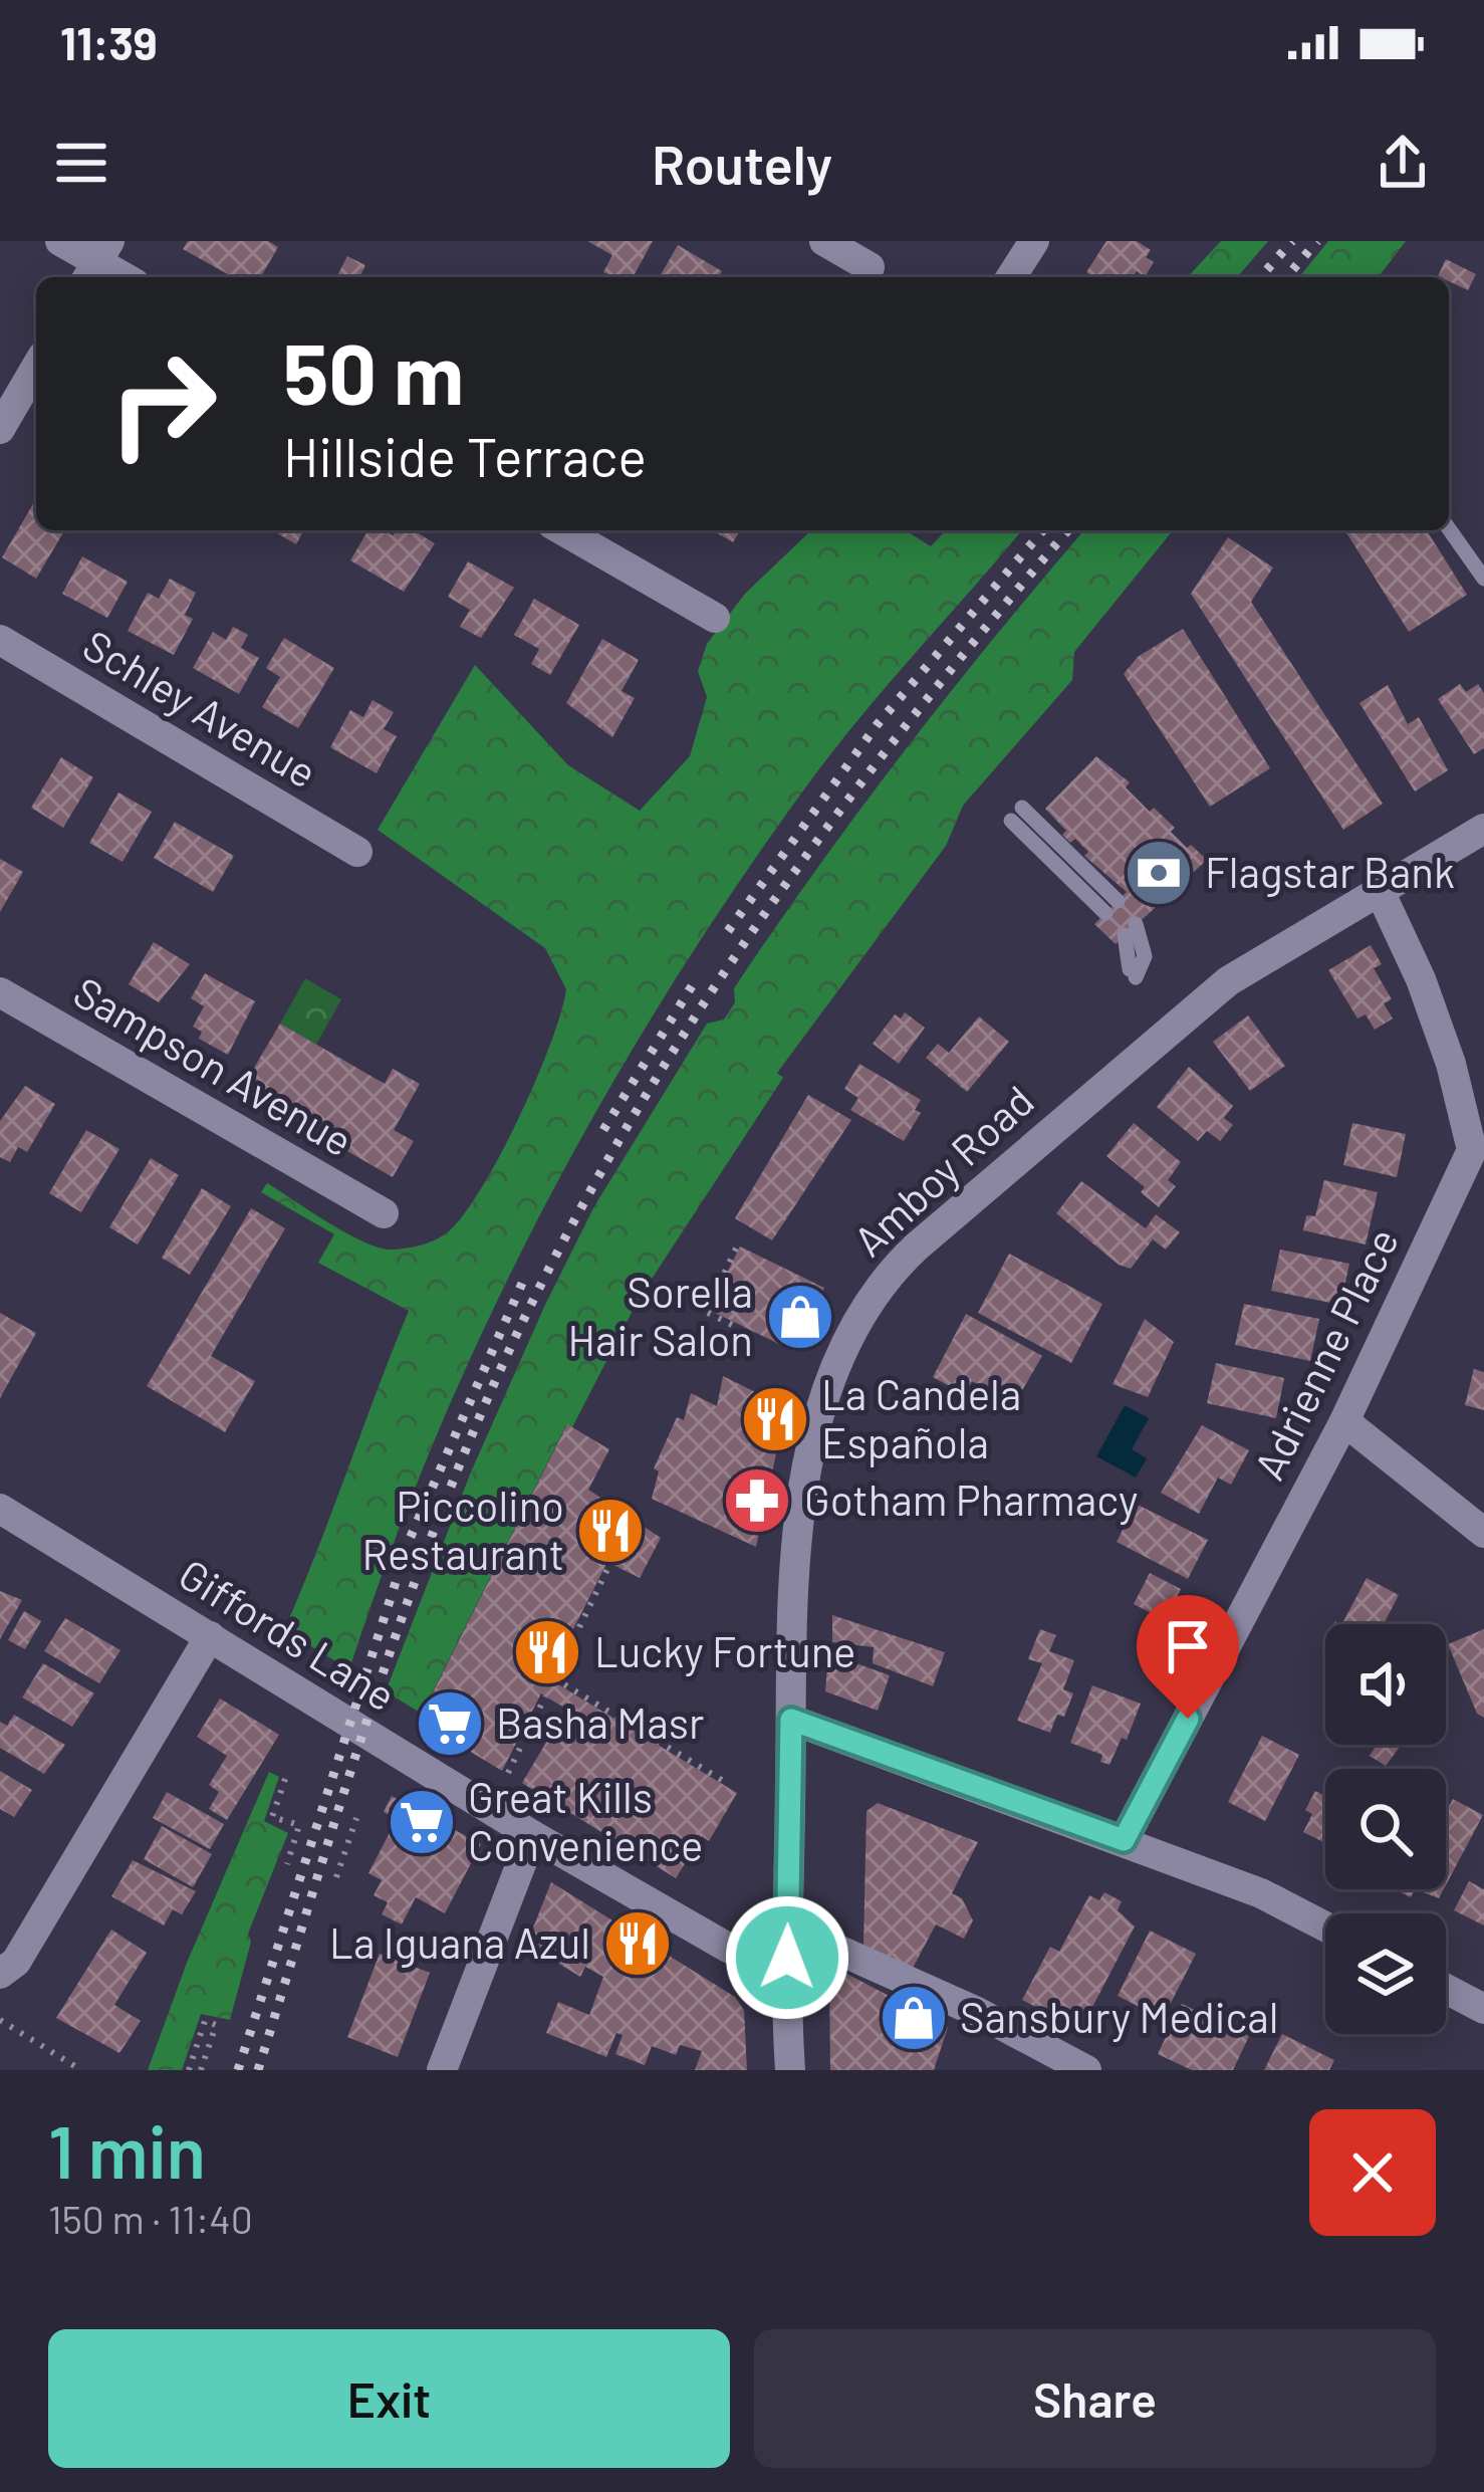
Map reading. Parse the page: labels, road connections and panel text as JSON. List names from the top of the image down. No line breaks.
{"streets":{"street":["Schley Avenue","Sampson Avenue","Amboy Road","Adrienne Place","Giffords Lane"]},"crossings":[["Amboy Road","Adrienne Place"],["Amboy Road","Giffords Lane"]],"places":{"bank":["Flagstar Bank"],"shop":["Sorella Hair Salon","Sansbury Medical"],"restaurant":["La Candela Española","Piccolino Restaurant","Lucky Fortune","La Iguana Azul"],"pharmacy":["Gotham Pharmacy"],"supermarket":["Basha Masr","Great Kills Convenience"]},"page":{"status":"11:39","header":"Routely","turn":["50 m","Hillside Terrace"],"heading":["1 min","150 m · 11:40"],"buttons":["Exit","Share"]}}
